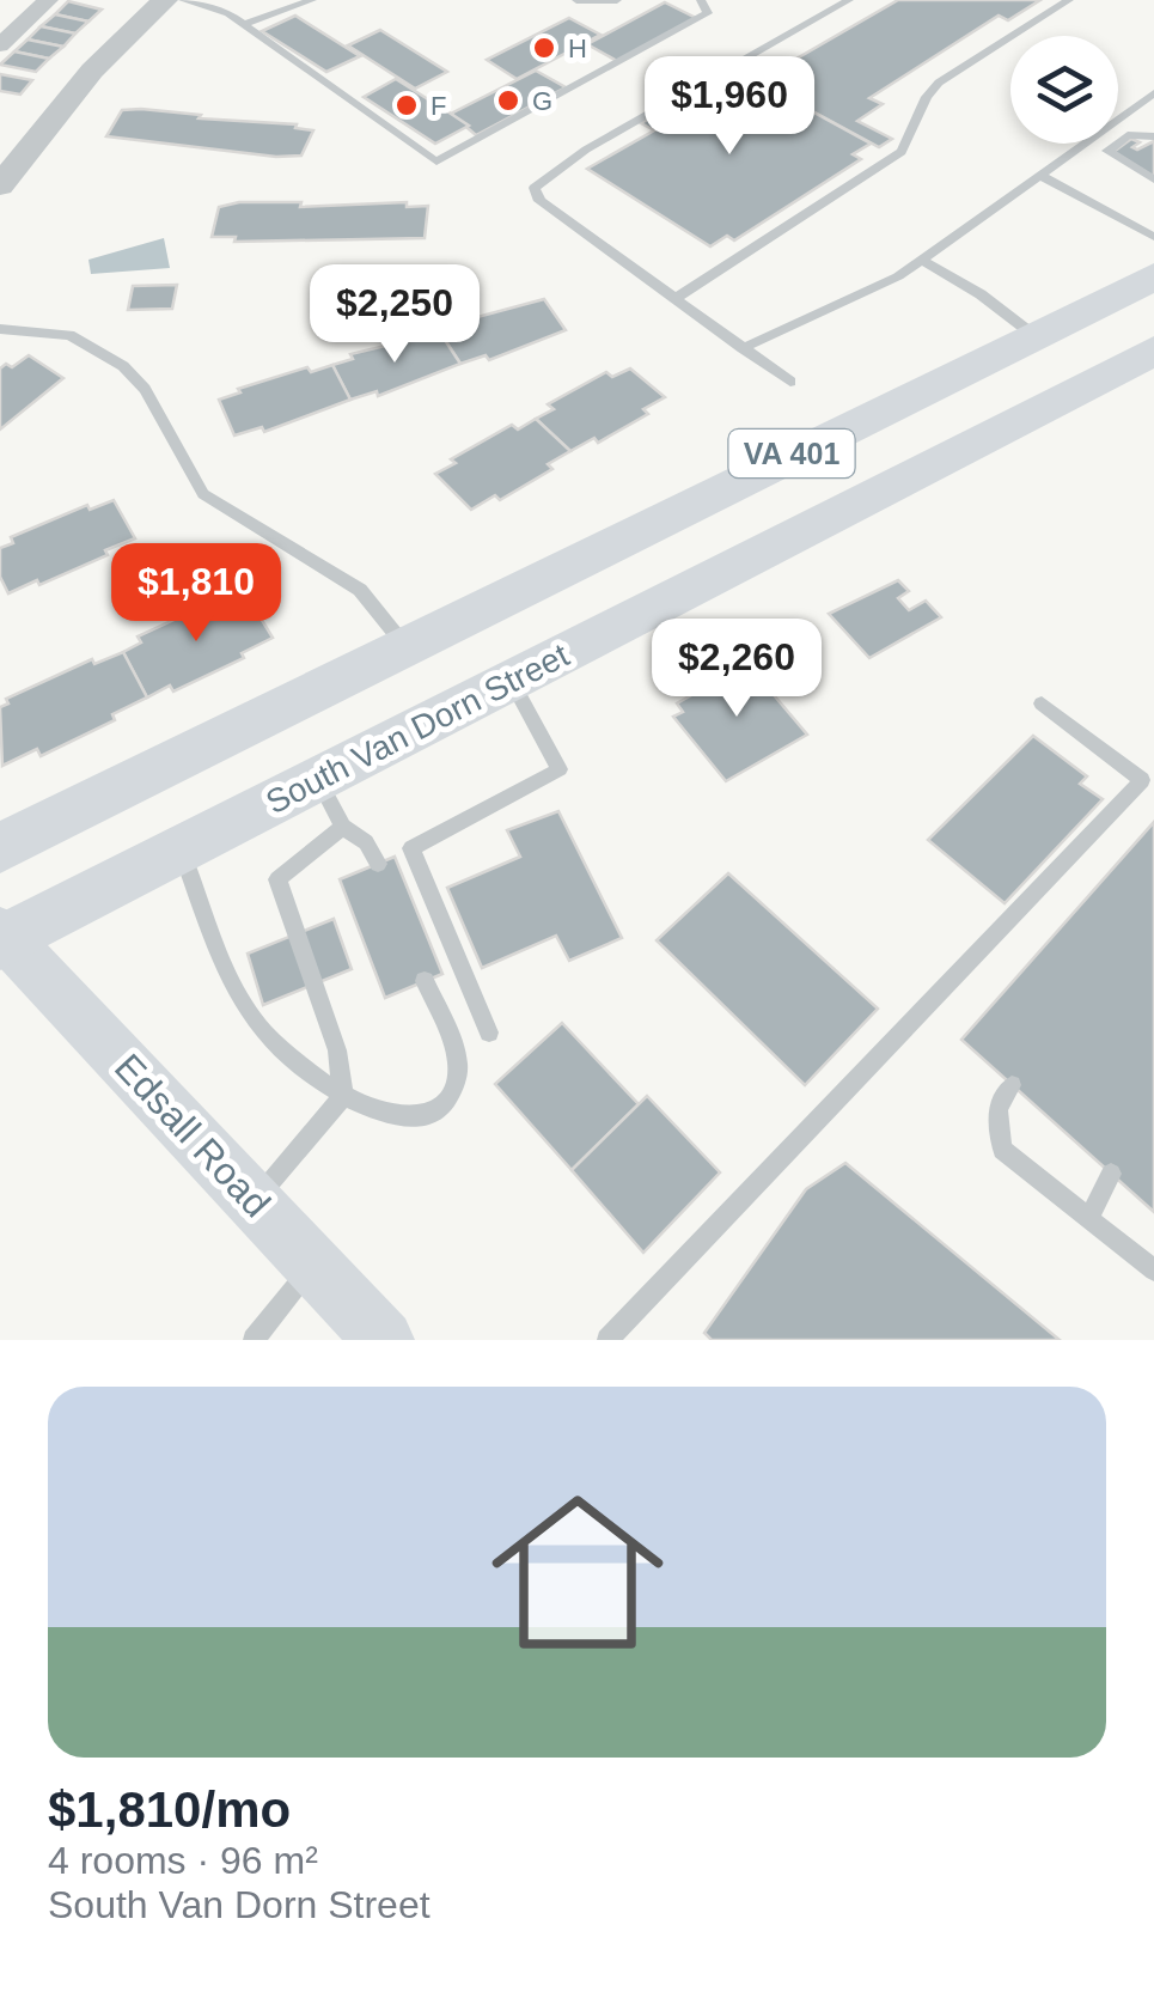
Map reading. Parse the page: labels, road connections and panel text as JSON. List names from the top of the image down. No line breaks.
{"streets":{"main road":["VA 401","South Van Dorn Street","Edsall Road"]},"crossings":[["South Van Dorn Street","Edsall Road"]],"places":["H","G","F"],"page":{"price":["$1,960","$2,250","$1,810","$2,260"],"list":[{"name":"$1,810/mo","note":"4 rooms · 96 m² · South Van Dorn Street"}]}}
